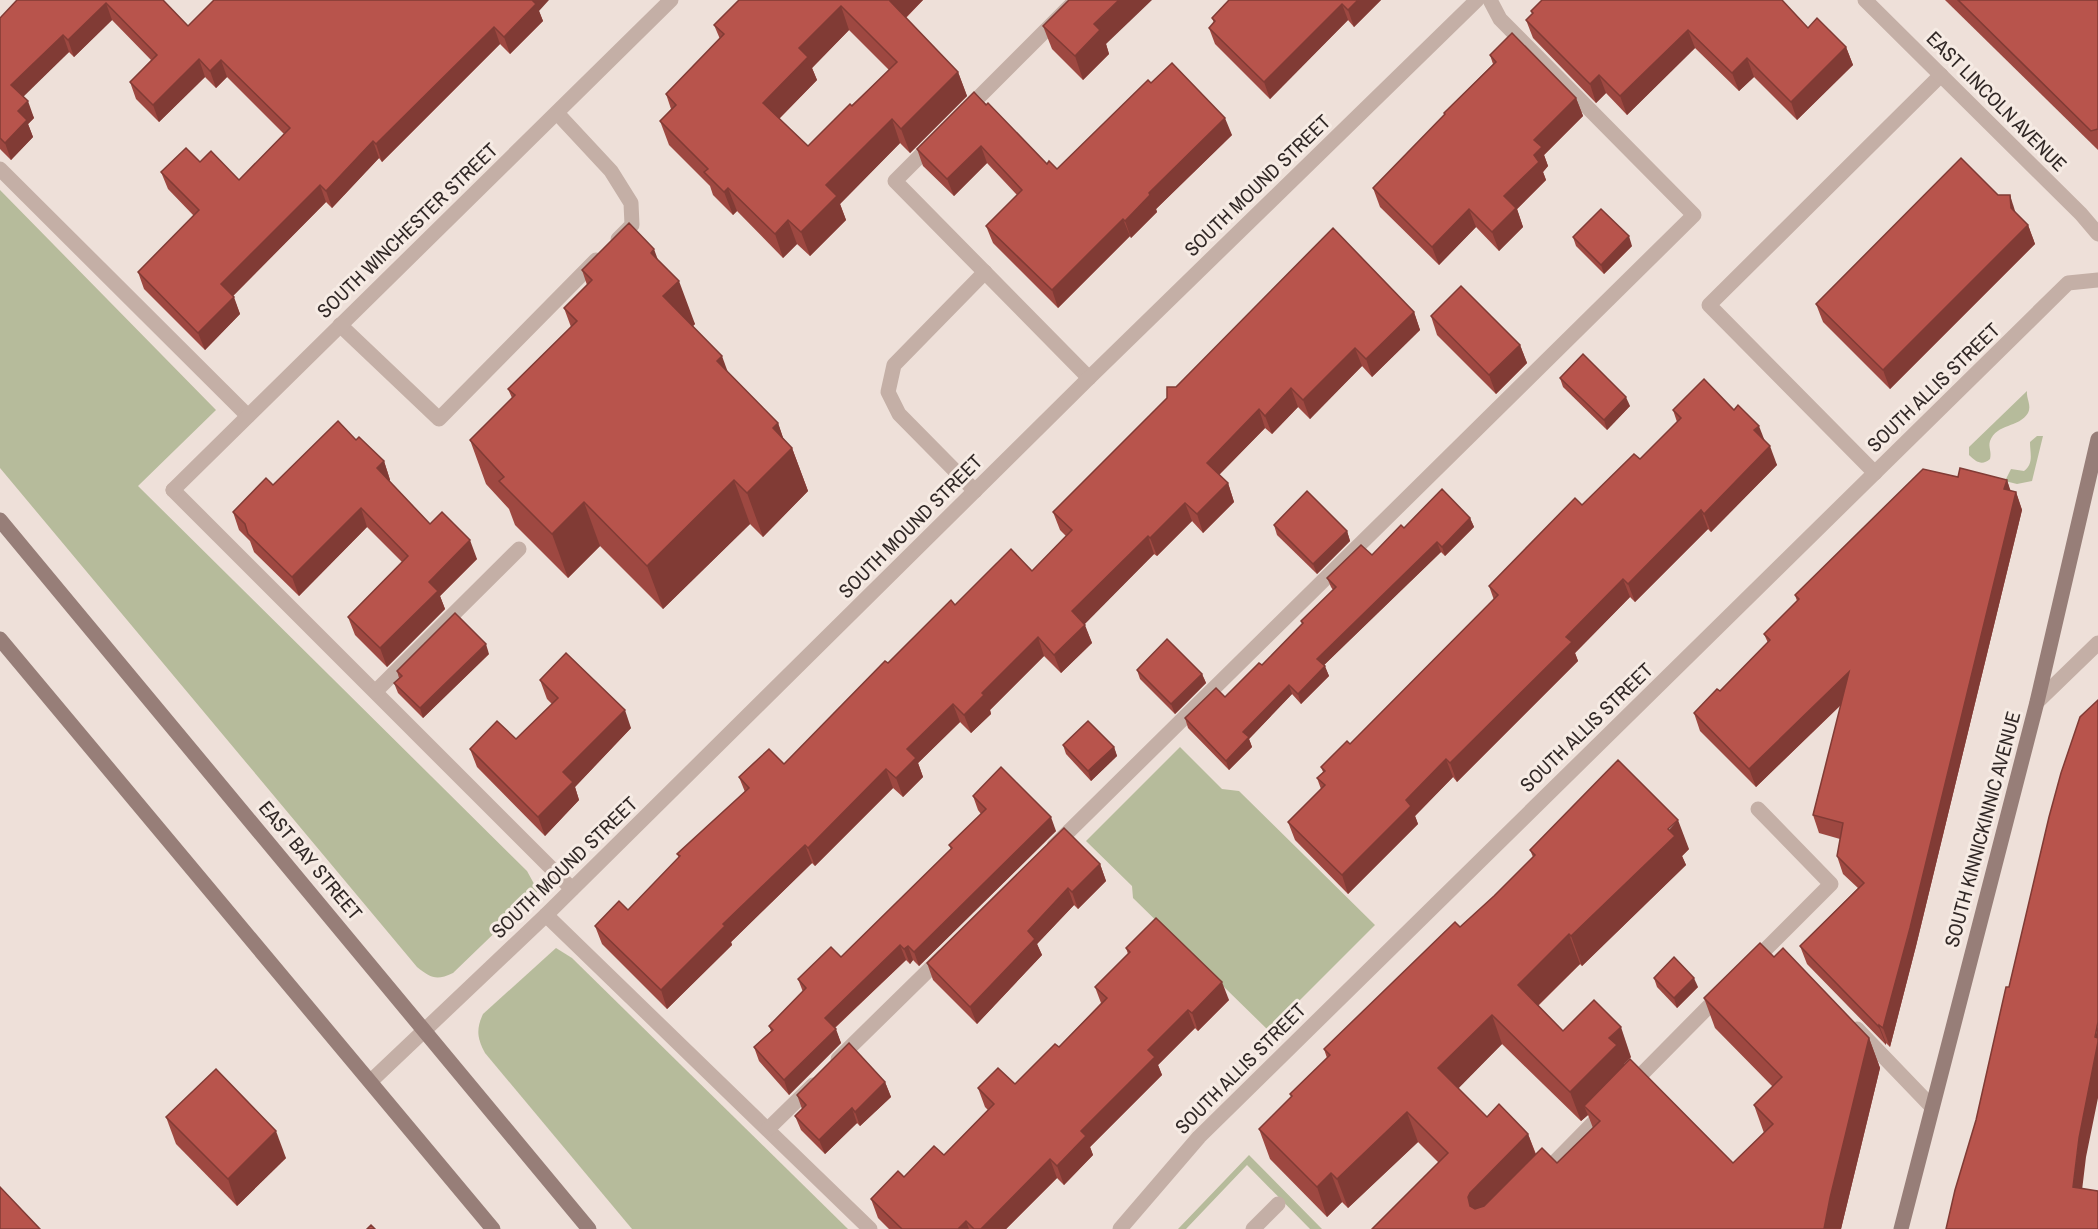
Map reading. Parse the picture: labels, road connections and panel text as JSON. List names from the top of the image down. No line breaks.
{"streets":{"main road":["SOUTH KINNICKINNIC AVENUE","EAST BAY STREET"],"street":["EAST LINCOLN AVENUE","SOUTH MOUND STREET","SOUTH WINCHESTER STREET","SOUTH ALLIS STREET"]},"crossings":[["SOUTH MOUND STREET","EAST BAY STREET"]]}
